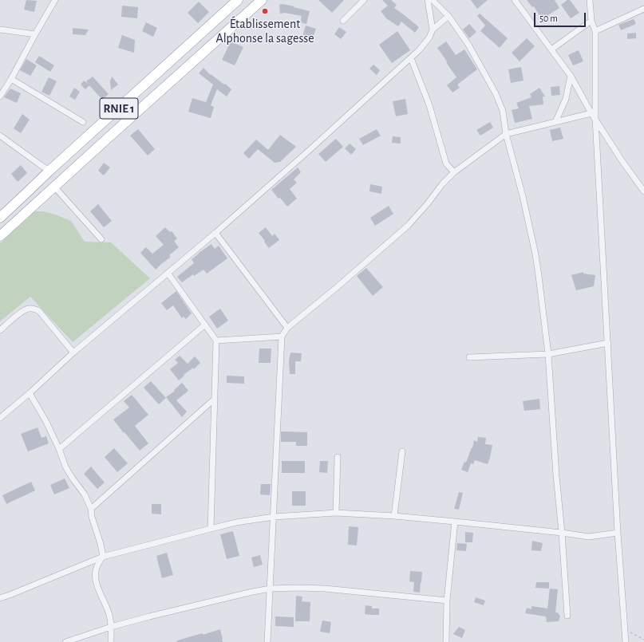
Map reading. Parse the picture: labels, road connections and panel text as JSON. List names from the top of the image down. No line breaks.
{"streets":{"highway":["RNIE 1"]},"places":["Établissement Alphonse la sagesse"],"scale_bar":"50 m"}
